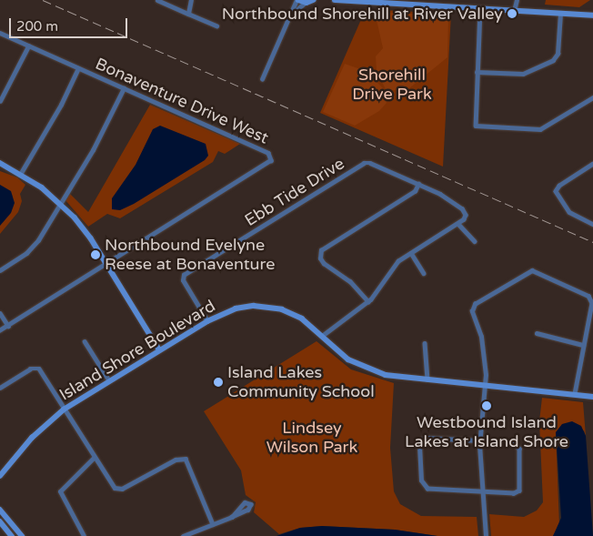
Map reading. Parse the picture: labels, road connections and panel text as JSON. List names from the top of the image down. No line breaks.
{"streets":{"street":["Bonaventure Drive West","Ebb Tide Drive","Island Shore Boulevard"]},"crossings":[["Ebb Tide Drive","Island Shore Boulevard"]],"parks":["Shorehill Drive Park","Lindsey Wilson Park"],"places":["Northbound Shorehill at River Valley","Northbound Evelyne Reese at Bonaventure","Island Lakes Community School","Westbound Island Lakes at Island Shore"],"scale_bar":"200 m"}
